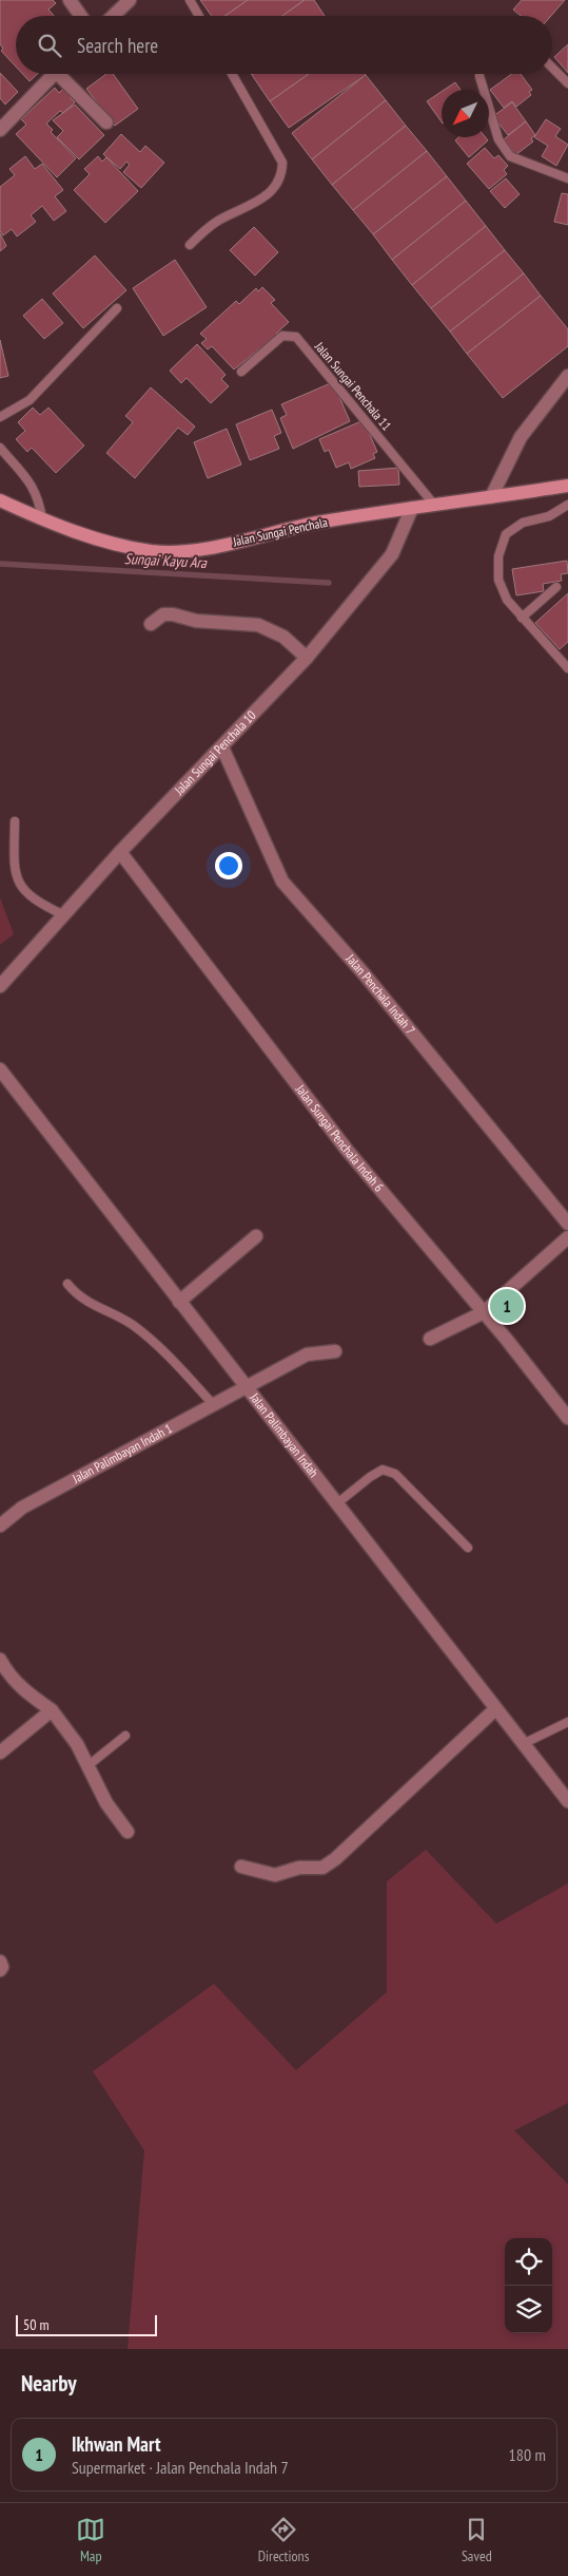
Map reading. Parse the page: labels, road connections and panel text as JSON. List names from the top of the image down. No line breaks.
{"streets":{"street":["Jalan Sungai Penchala","Jalan Sungai Penchala 10","Jalan Penchala Indah 7","Jalan Sungai Penchala Indah 6","Jalan Palimbayan Indah","Jalan Palimbayan Indah 1"],"lane":["Jalan Sungai Penchala 11"]},"crossings":[["Jalan Sungai Penchala 11","Jalan Sungai Penchala"],["Jalan Sungai Penchala","Jalan Sungai Penchala 10"],["Jalan Sungai Penchala 10","Jalan Penchala Indah 7"],["Jalan Sungai Penchala 10","Jalan Sungai Penchala Indah 6"],["Jalan Palimbayan Indah","Jalan Palimbayan Indah 1"]],"water":["Sungai Kayu Ara"],"scale_bar":"50 m","north":"bottom left","page":{"search":"Search here","pins":"1","scale":"50 m","heading":"Nearby","list":[{"mark":"1","name":"Ikhwan Mart","note":"Supermarket · Jalan Penchala Indah 7","value":"180 m"}],"nav":["Map","Directions","Saved"]}}
